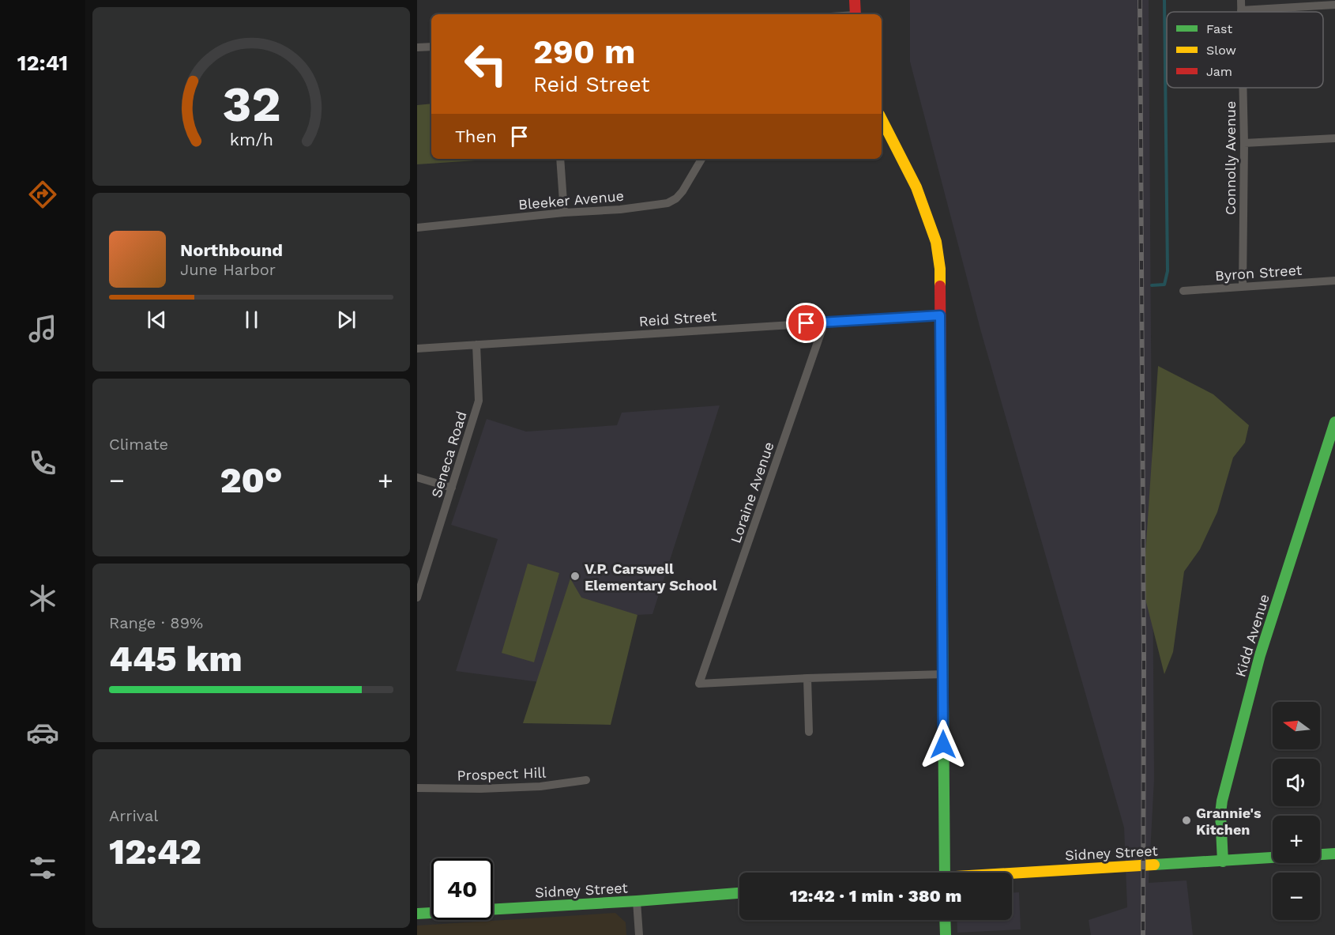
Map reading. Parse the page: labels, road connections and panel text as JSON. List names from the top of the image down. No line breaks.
{"streets":{"street":["Connolly Avenue","Bleeker Avenue","Byron Street","Reid Street","Seneca Road","Loraine Avenue","Kidd Avenue","Prospect Hill","Sidney Street"]},"crossings":[["Connolly Avenue","Byron Street"],["Reid Street","Seneca Road"],["Reid Street","Loraine Avenue"],["Kidd Avenue","Sidney Street"]],"places":["V.P. Carswell Elementary School","Grannie's Kitchen"],"legend":["Fast","Slow","Jam"],"north":"left","page":{"tabs":"12:41","turn":["290 m","Reid Street"],"then":"Then","song":["Northbound","June Harbor"],"tile":["Climate",["Range · 89%","445 km"],["Arrival","12:42"]],"heat":["−","20°","+"],"map_buttons":["+","−"],"limit":"40","trip":"12:42 · 1 min · 380 m","gauge":["32","km/h"]}}
